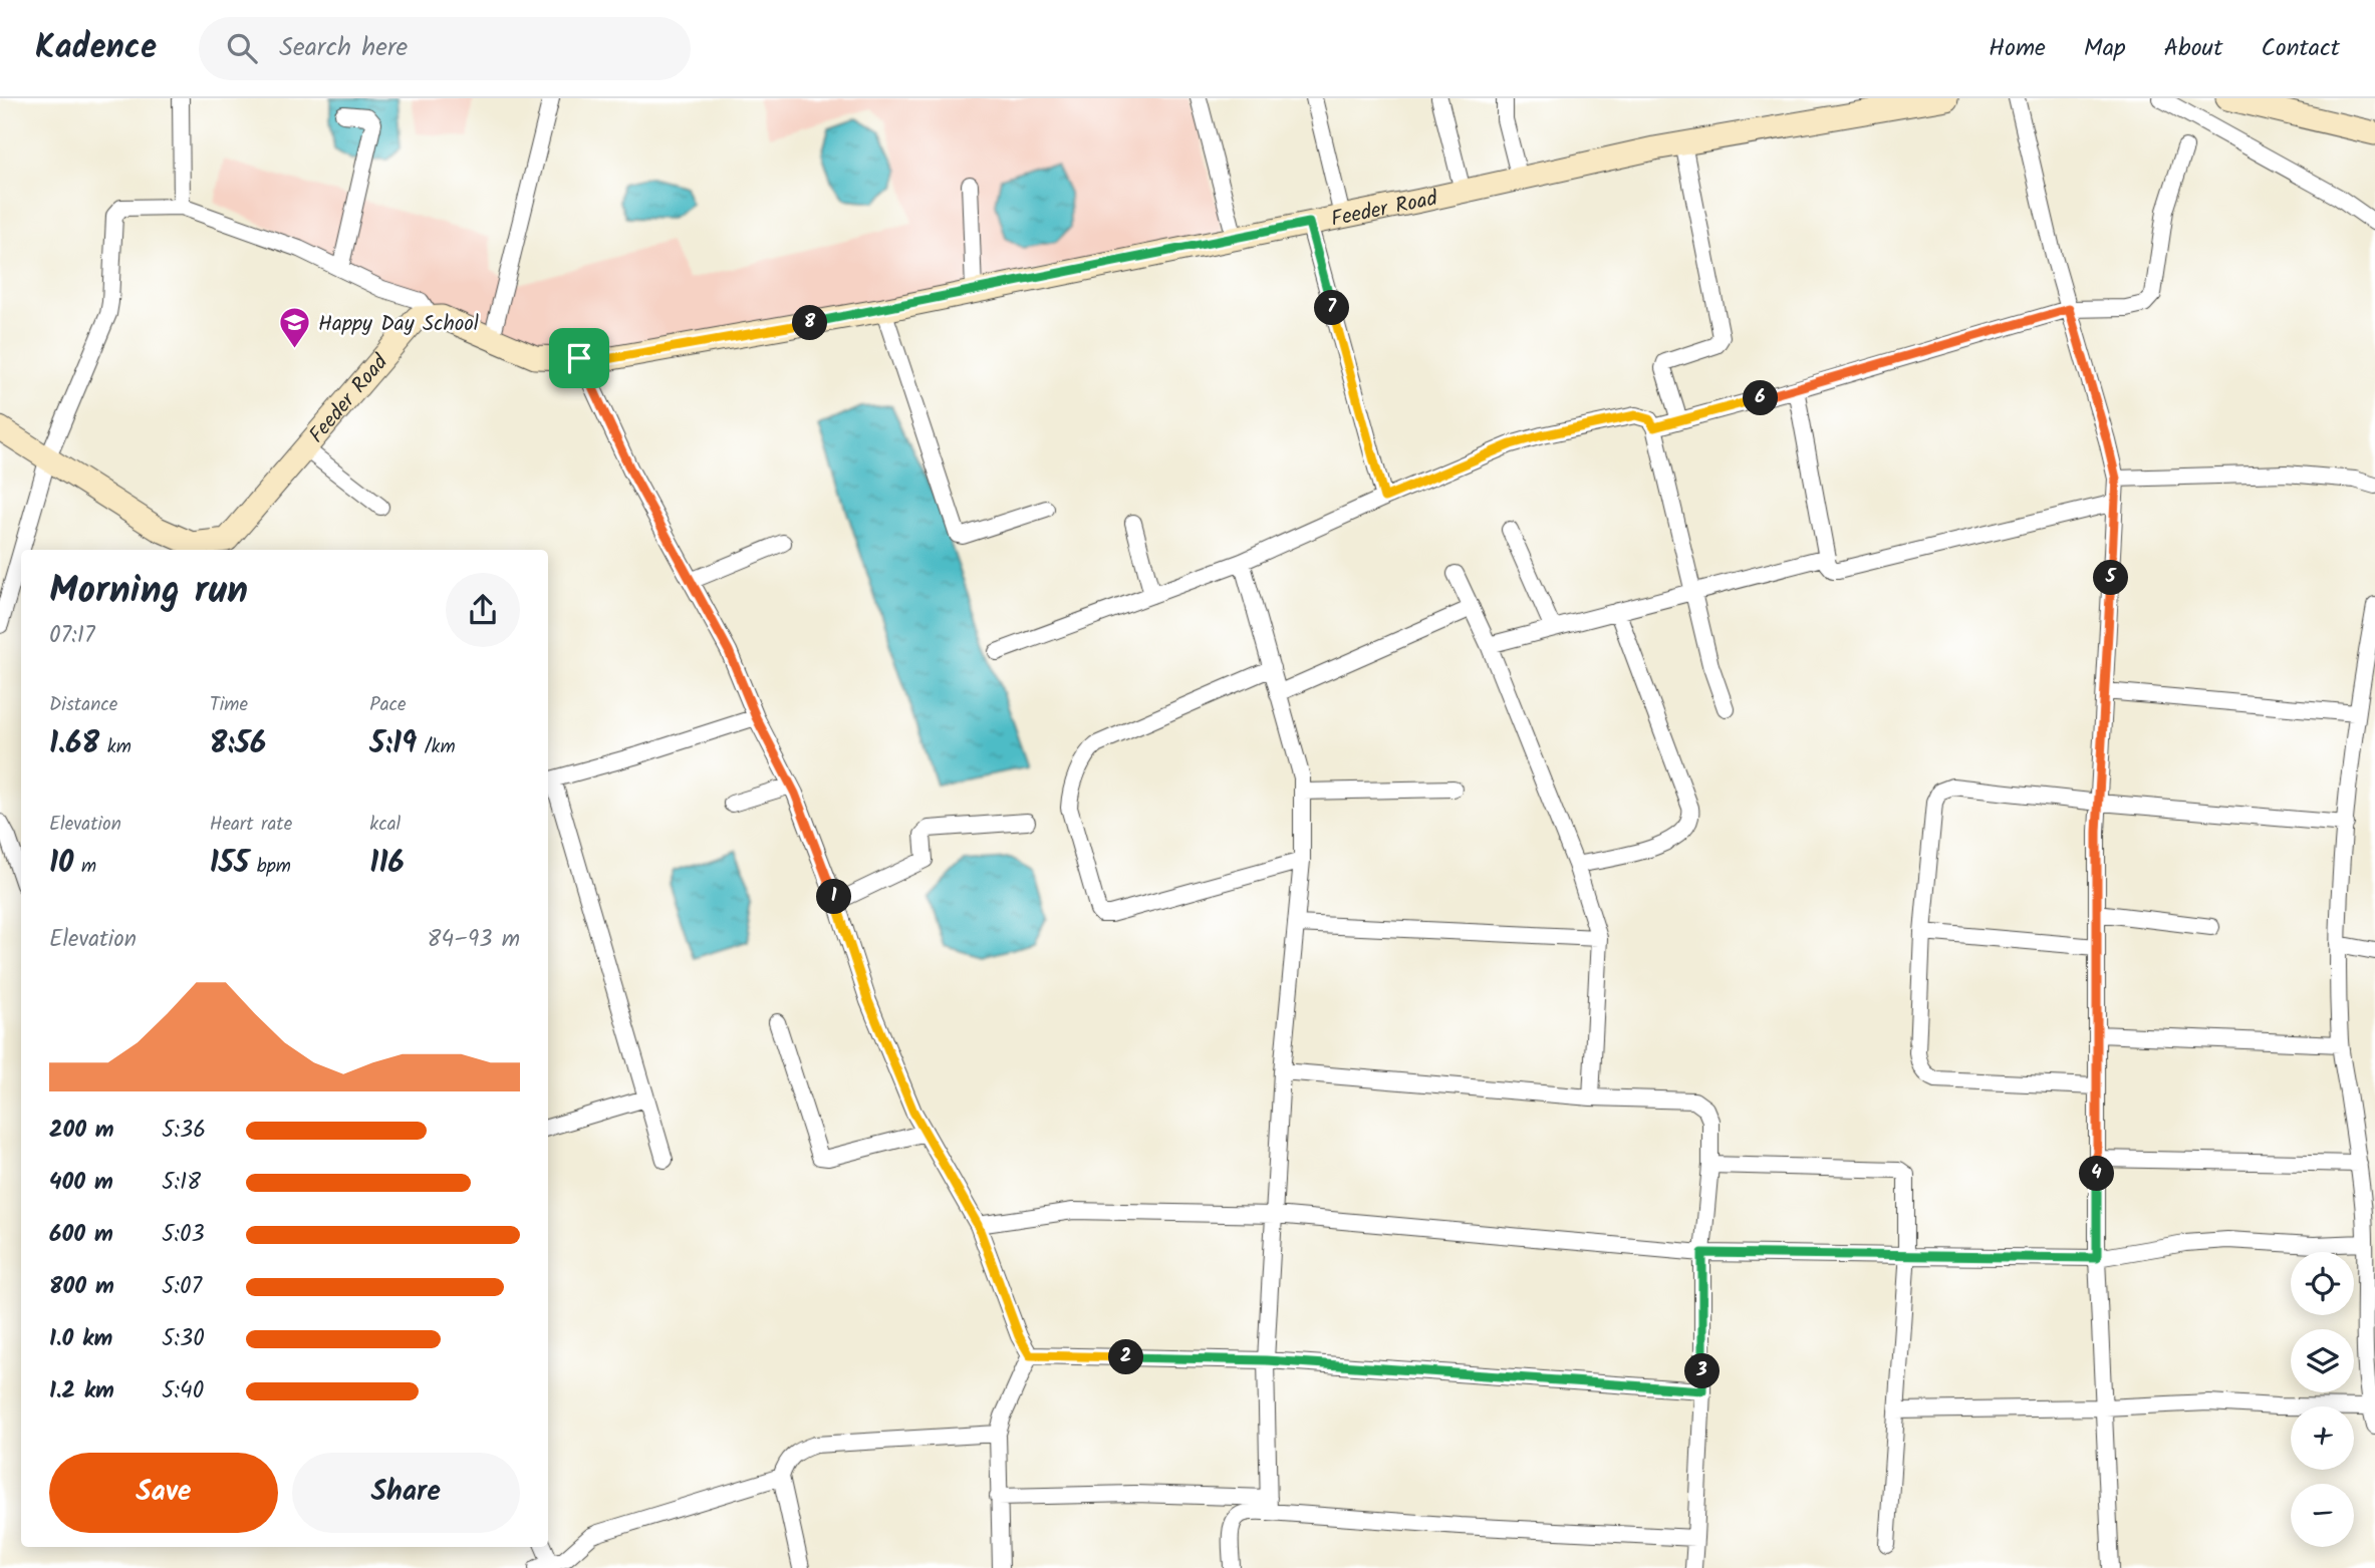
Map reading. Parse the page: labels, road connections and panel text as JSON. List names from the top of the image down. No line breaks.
{"streets":{"street":["Feeder Road"]},"places":{"school or university":["Happy Day School"]},"page":{"header":"Kadence","search":"Search here","nav":["Home","Map","About","Contact"],"pins":["7","8","6","5","1","4","2","3"],"heading":["Morning run","07:17"],"stats":[["Distance","1.68 km"],["Time","8:56"],["Pace","5:19 /km"],["Elevation","10 m"],["Heart rate","155 bpm"],["kcal","116"]],"chart":["Elevation","84–93 m"],"list":[{"name":"200 m","note":"5:36"},{"name":"400 m","note":"5:18"},{"name":"600 m","note":"5:03"},{"name":"800 m","note":"5:07"},{"name":"1.0 km","note":"5:30"},{"name":"1.2 km","note":"5:40"}],"map_buttons":["+","−"],"buttons":["Save","Share"]}}
